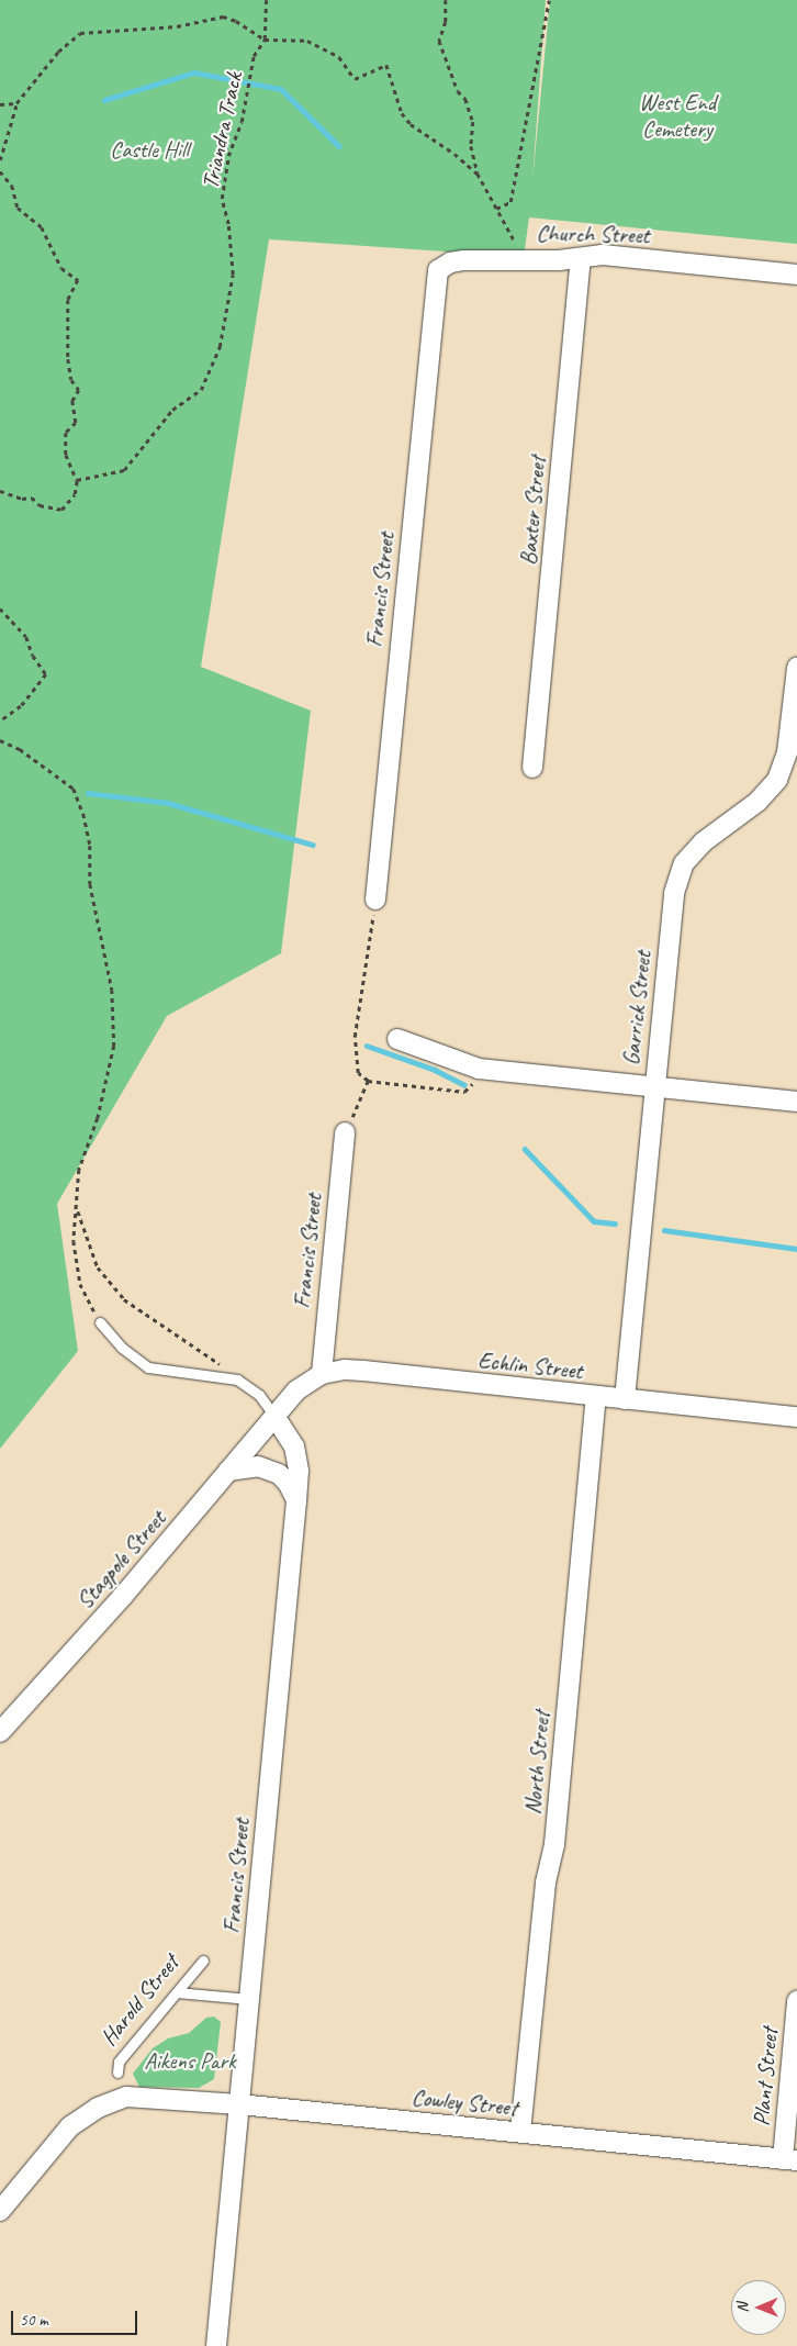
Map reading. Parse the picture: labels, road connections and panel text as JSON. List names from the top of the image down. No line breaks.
{"streets":{"street":["Church Street","Baxter Street","Francis Street","Garrick Street","Echlin Street","Stagpole Street","North Street","Plant Street","Cowley Street"],"lane":["Harold Street"],"path":["Triandra Track"]},"crossings":[["Church Street","Baxter Street"],["Church Street","Francis Street"],["Francis Street","Echlin Street"],["Francis Street","Stagpole Street"],["Francis Street","Cowley Street"],["Garrick Street","Echlin Street"],["Echlin Street","Stagpole Street"],["Echlin Street","North Street"],["North Street","Cowley Street"],["Plant Street","Cowley Street"]],"parks":["West End Cemetery","Castle Hill","Aikens Park"],"scale_bar":"50 m","north":"left"}
